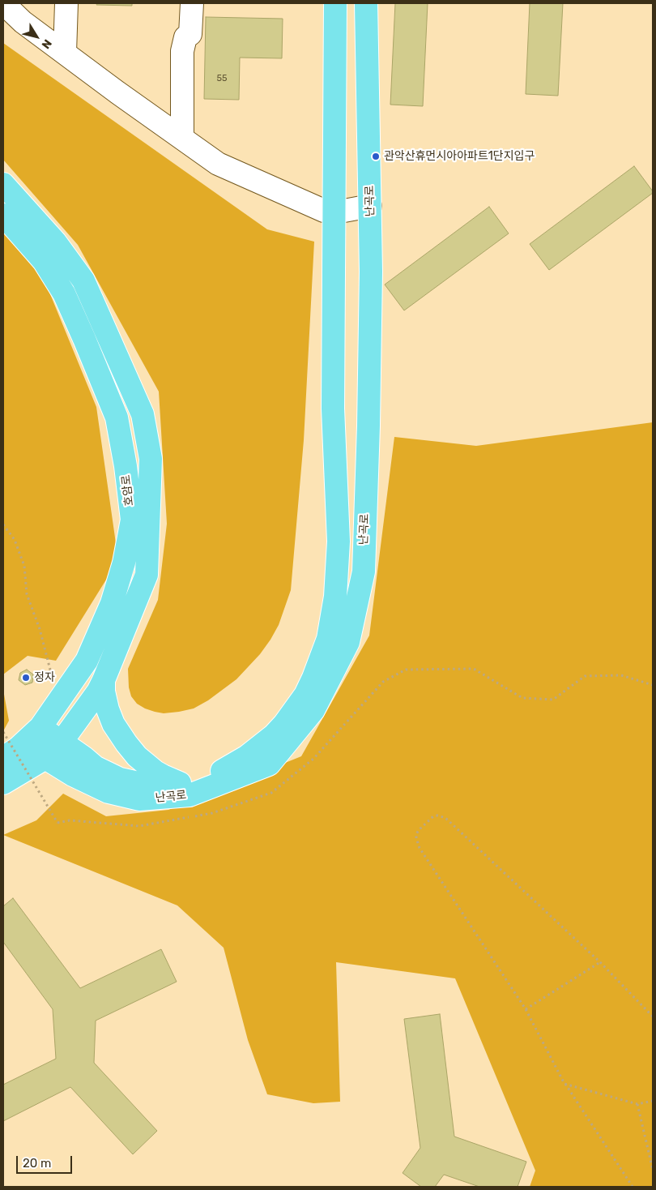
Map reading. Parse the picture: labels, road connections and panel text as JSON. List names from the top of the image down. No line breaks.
{"streets":{"main road":["난곡로","호암로"]},"crossings":[["난곡로","호암로"]],"places":["관악산휴먼시아아파트1단지입구","정자"],"house_numbers":["55"],"scale_bar":"20 m","north":"bottom right"}
